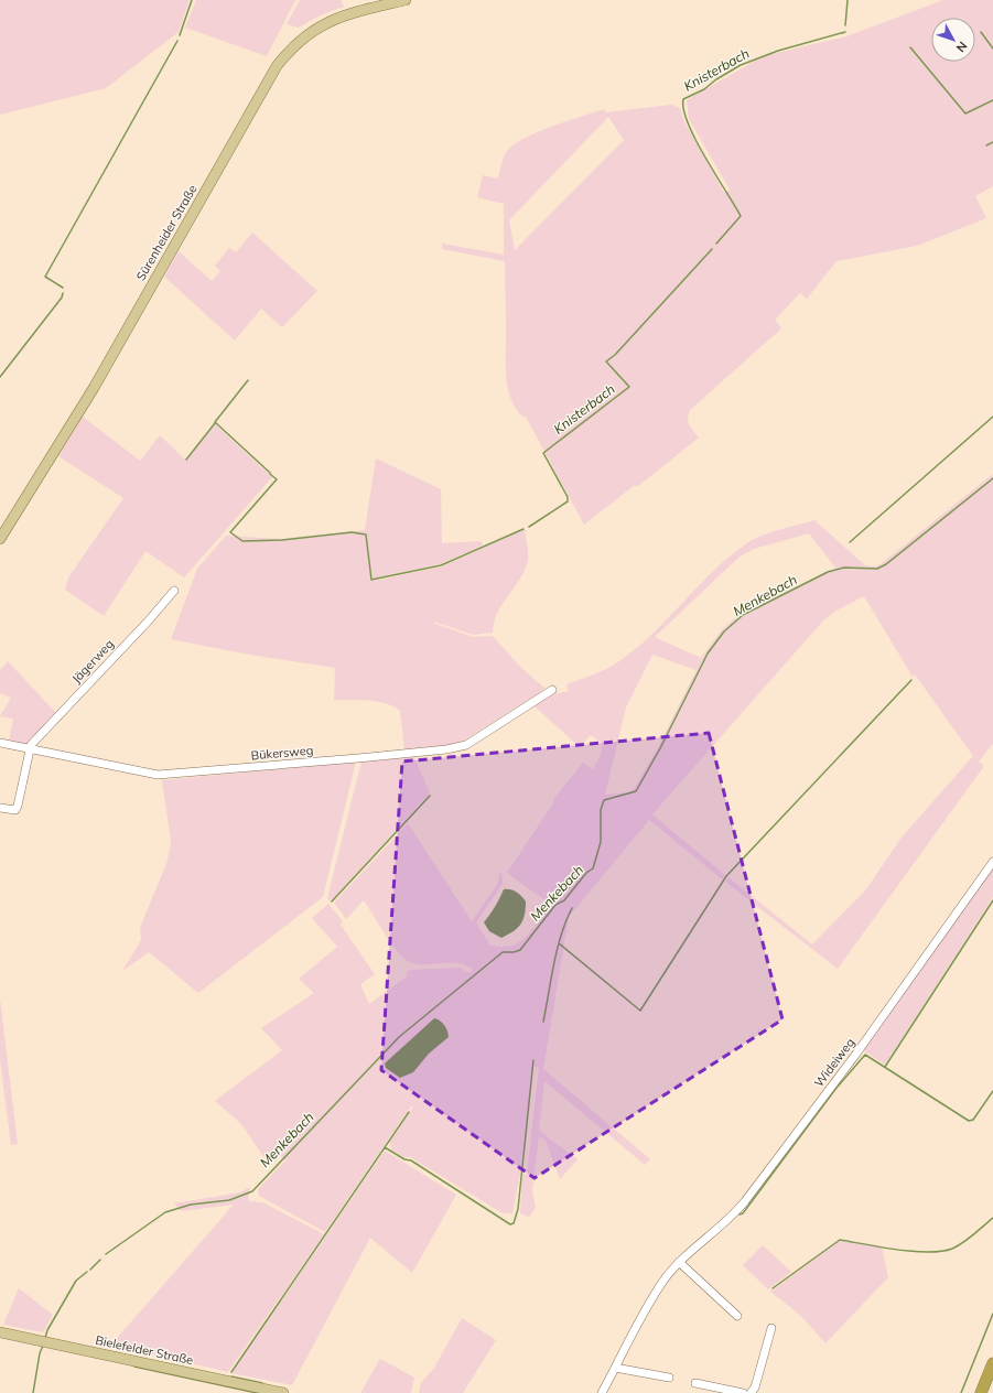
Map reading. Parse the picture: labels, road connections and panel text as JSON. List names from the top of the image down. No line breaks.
{"streets":{"main road":["Sürenheider Straße","Bielefelder Straße"],"street":["Jägerweg","Bükersweg","Wideiweg"]},"crossings":[["Jägerweg","Bükersweg"]],"water":["Knisterbach","Menkebach"],"north":"bottom right"}
